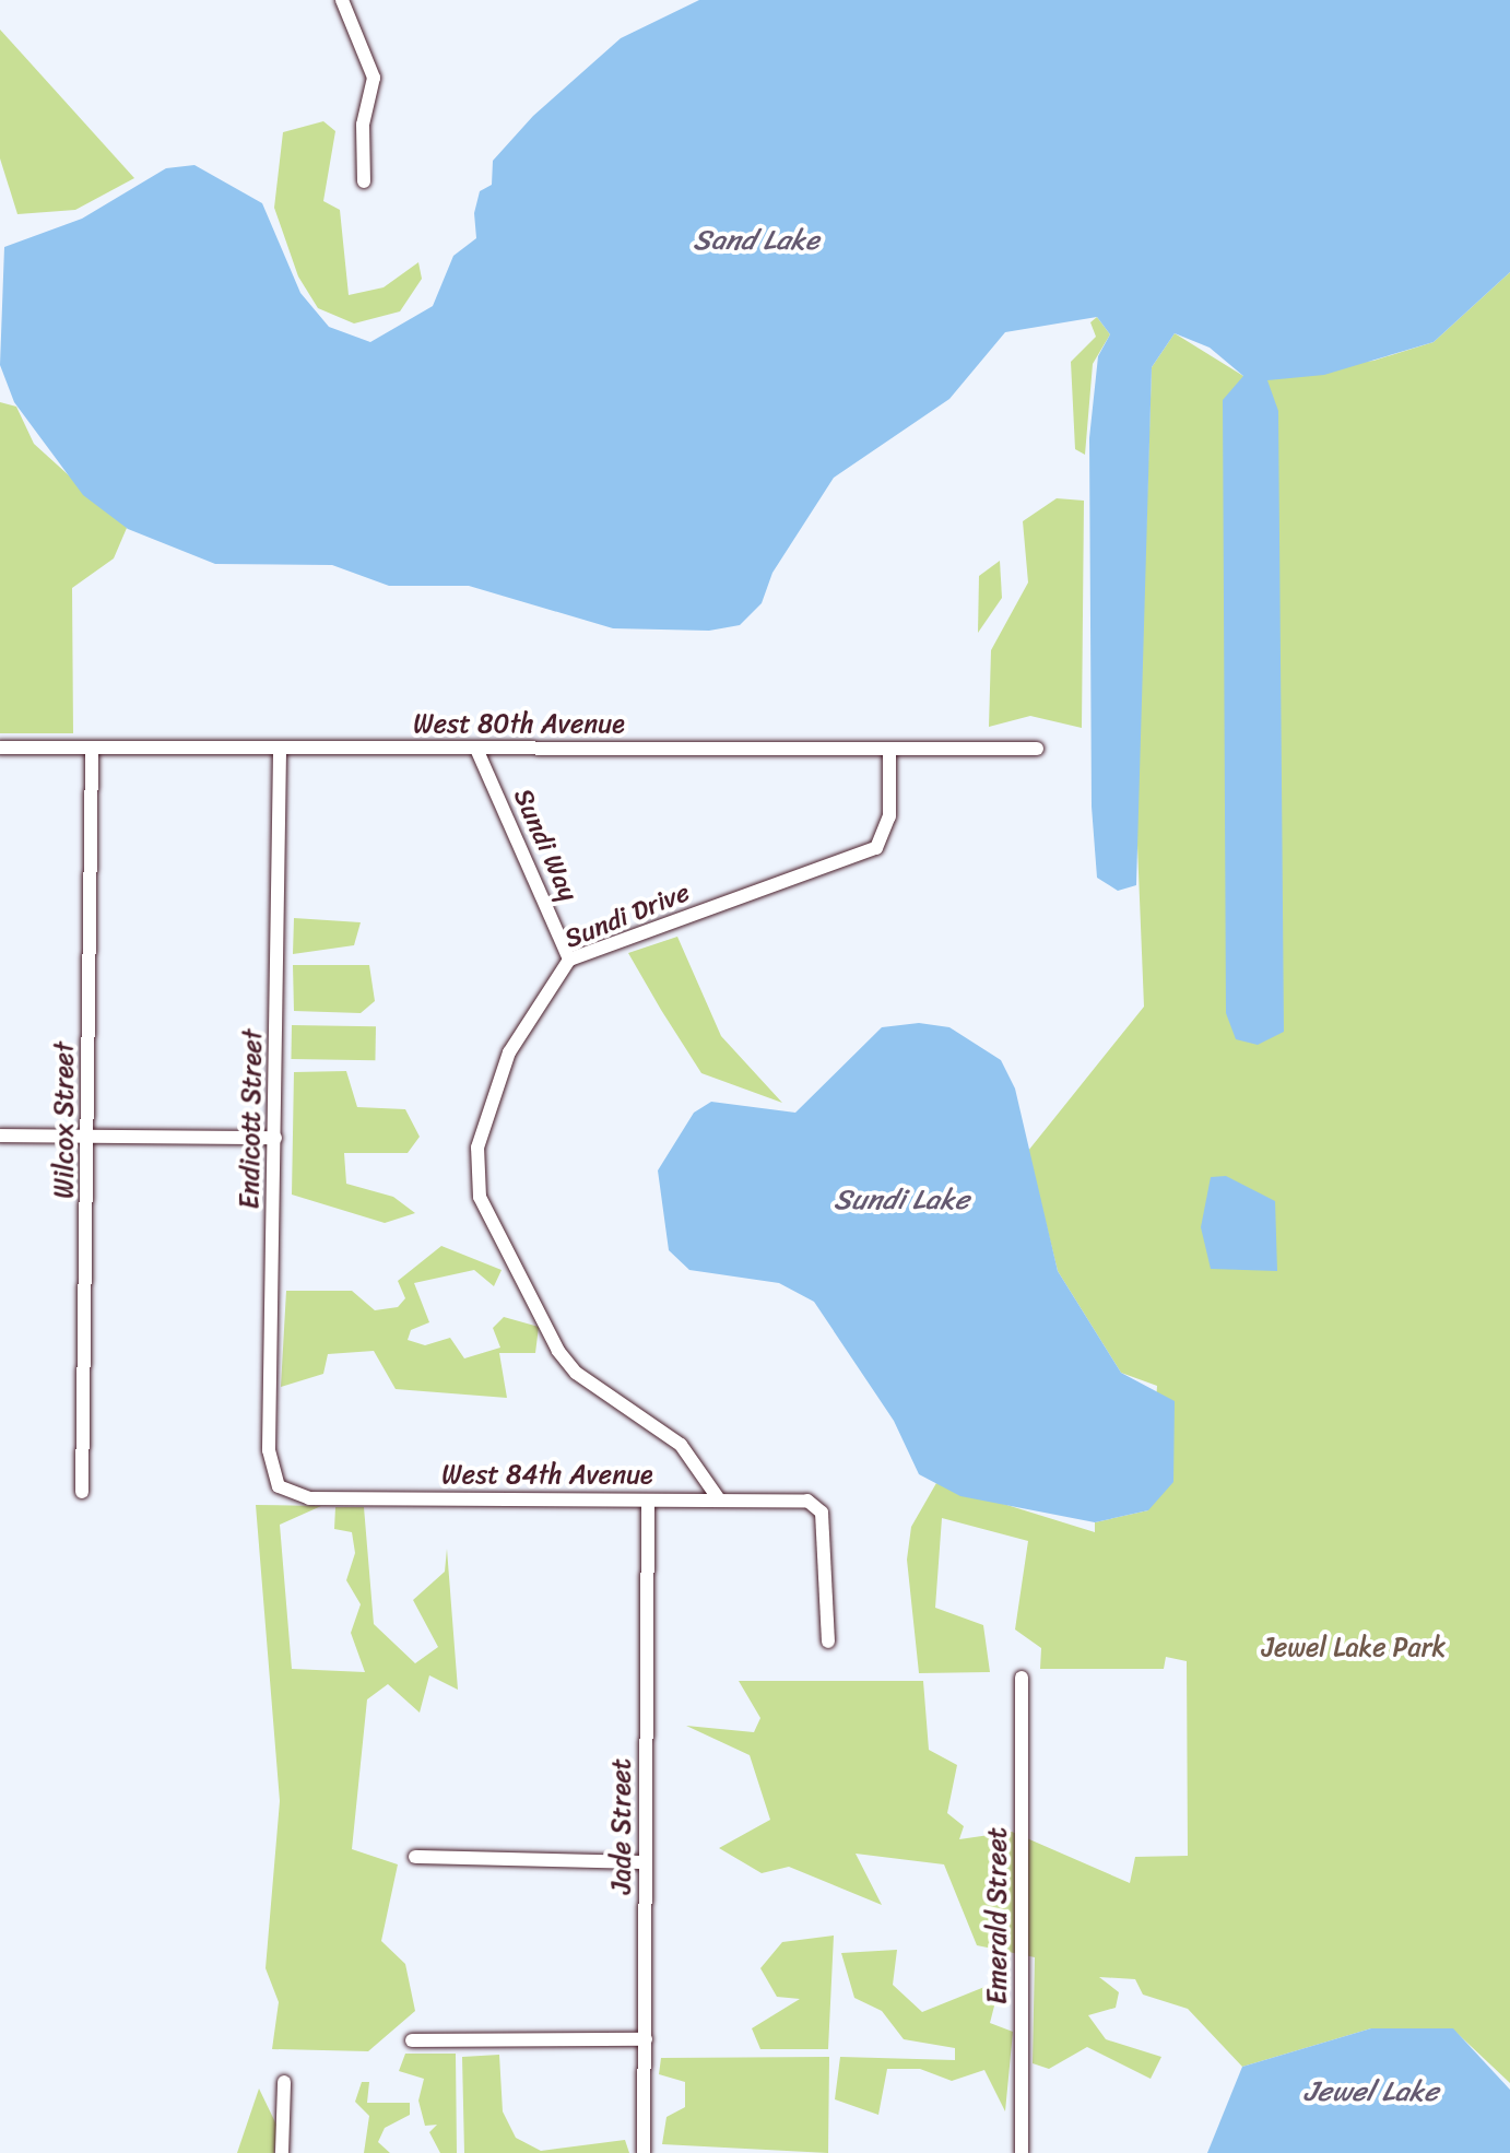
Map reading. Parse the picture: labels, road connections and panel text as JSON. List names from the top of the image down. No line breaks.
{"streets":{"street":["West 80th Avenue","Sundi Way","Sundi Drive","Endicott Street","Wilcox Street","West 84th Avenue","Jade Street","Emerald Street"]},"crossings":[["West 80th Avenue","Sundi Way"],["West 80th Avenue","Sundi Drive"],["West 80th Avenue","Endicott Street"],["West 80th Avenue","Wilcox Street"],["Sundi Way","Sundi Drive"],["Sundi Drive","West 84th Avenue"],["Endicott Street","West 84th Avenue"],["West 84th Avenue","Jade Street"]],"water":["Sand Lake","Sundi Lake","Jewel Lake"],"parks":["Jewel Lake Park"]}
